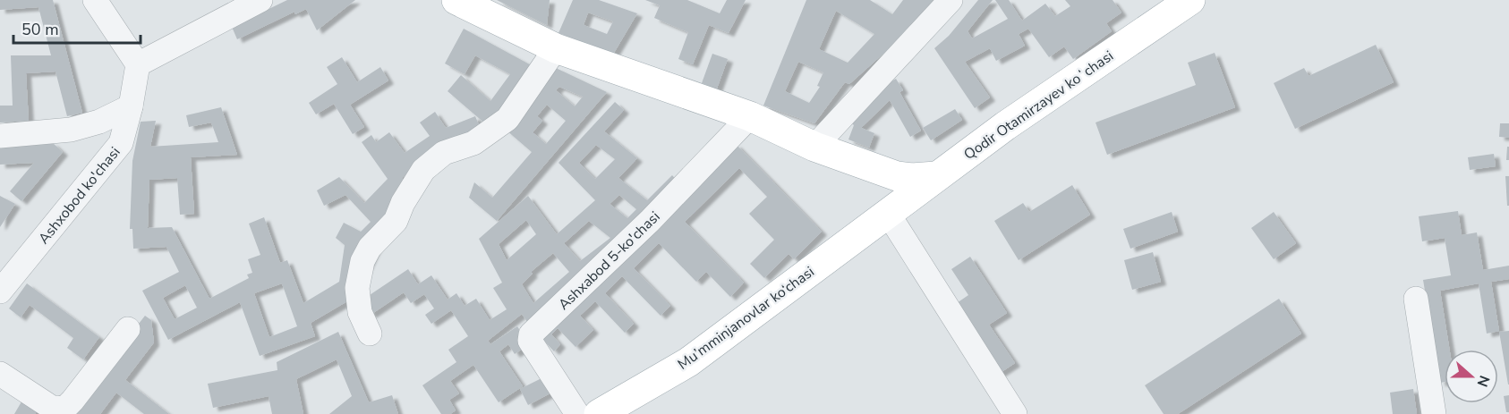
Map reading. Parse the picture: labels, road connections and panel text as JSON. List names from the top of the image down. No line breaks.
{"streets":{"main road":["Qodir Otamirzayev koʻchasi","Mu’mminjanovlar ko‘chasi"],"street":["Ashxobod ko'chasi","Ashxabod 5-ko'chasi"]},"crossings":[["Qodir Otamirzayev koʻchasi","Mu’mminjanovlar ko‘chasi"]],"scale_bar":"50 m","north":"right"}
